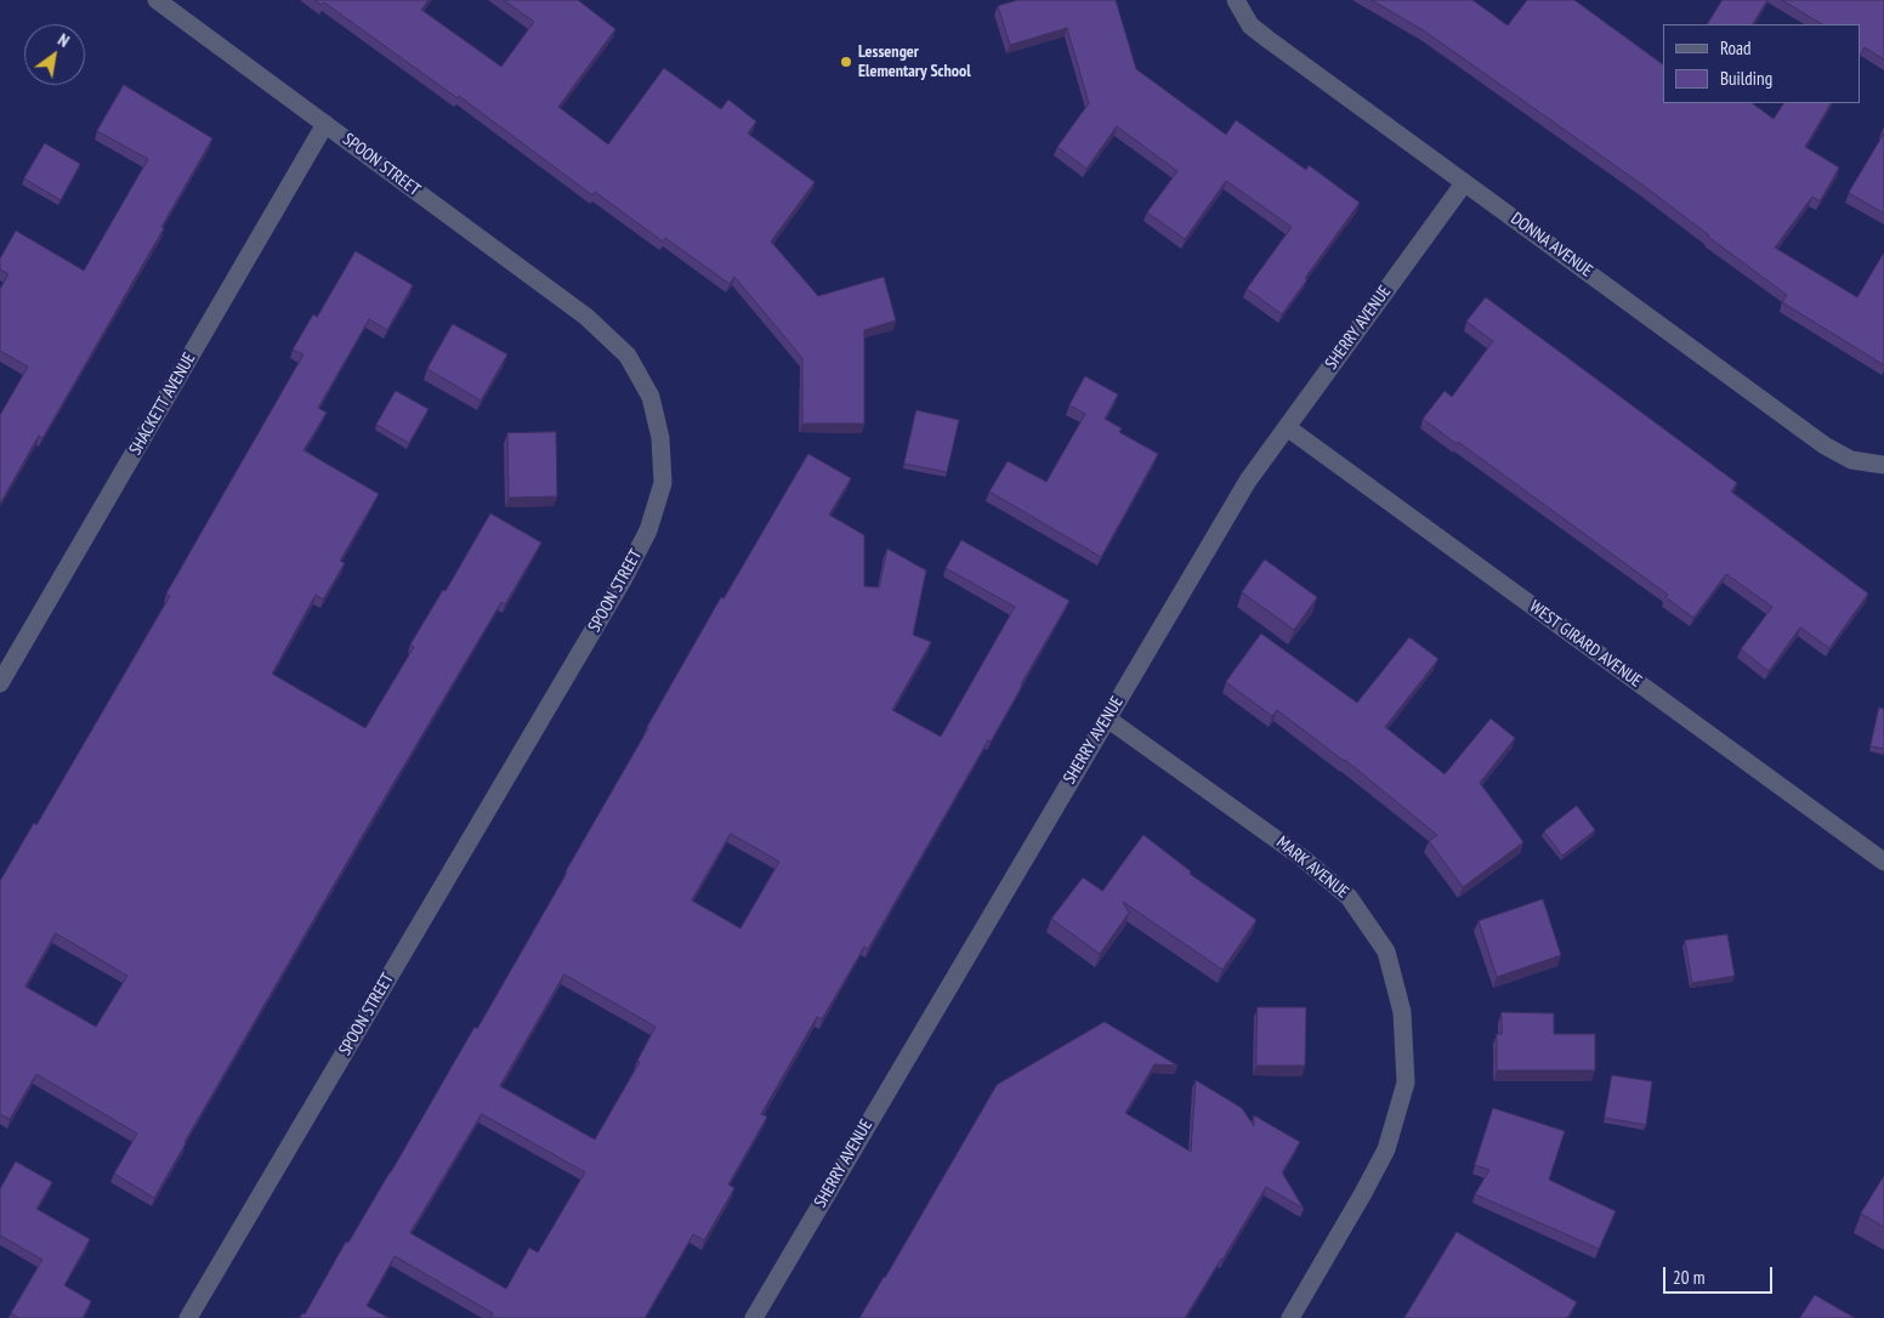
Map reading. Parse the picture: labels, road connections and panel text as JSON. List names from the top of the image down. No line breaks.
{"streets":{"street":["SPOON STREET","DONNA AVENUE","SHERRY AVENUE","SHACKETT AVENUE","WEST GIRARD AVENUE","MARK AVENUE"]},"crossings":[["SPOON STREET","SHACKETT AVENUE"],["DONNA AVENUE","SHERRY AVENUE"],["SHERRY AVENUE","WEST GIRARD AVENUE"],["SHERRY AVENUE","MARK AVENUE"]],"places":["Lessenger Elementary School"],"legend":["Road","Building"],"scale_bar":"20 m","north":"top right"}
